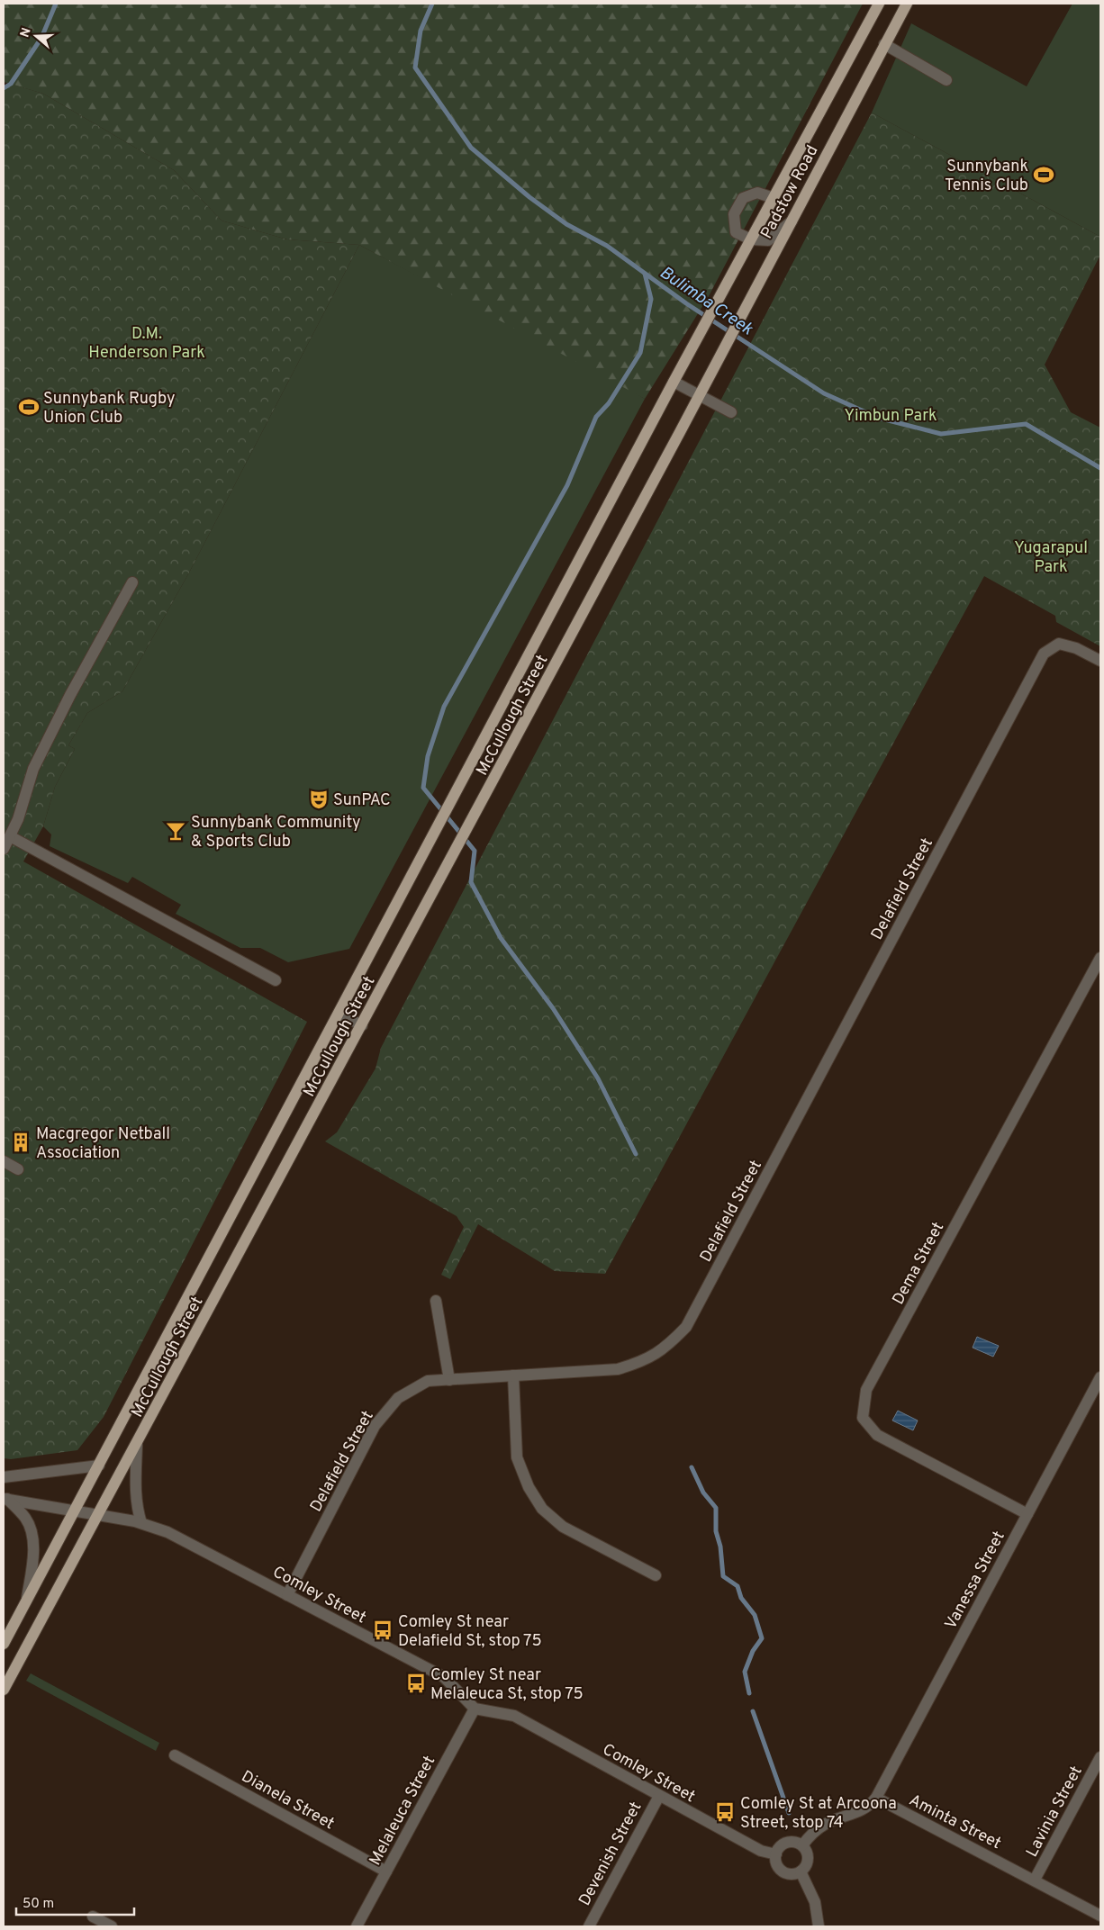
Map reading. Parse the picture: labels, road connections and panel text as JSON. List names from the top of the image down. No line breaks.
{"streets":{"main road":["Padstow Road","McCullough Street"],"street":["Delafield Street","Dema Street","Vanessa Street","Comley Street","Dianela Street","Melaleuca Street","Lavinia Street","Aminta Street","Devenish Street"]},"crossings":[["Padstow Road","McCullough Street"],["McCullough Street","Comley Street"],["Delafield Street","Comley Street"],["Dema Street","Vanessa Street"],["Vanessa Street","Aminta Street"],["Comley Street","Melaleuca Street"],["Comley Street","Devenish Street"],["Dianela Street","Melaleuca Street"],["Lavinia Street","Aminta Street"]],"water":["Bulimba Creek"],"parks":["D.M. Henderson Park","Yimbun Park","Yugarapul Park"],"places":{"sports":["Sunnybank Tennis Club","Sunnybank Rugby Union Club"],"theatre":["SunPAC"],"bar":["Sunnybank Community & Sports Club"],"building":["Macgregor Netball Association"],"bus stop":["Comley St near Delafield St, stop 75","Comley St near Melaleuca St, stop 75","Comley St at Arcoona Street, stop 74"]},"scale_bar":"50 m","north":"left"}
